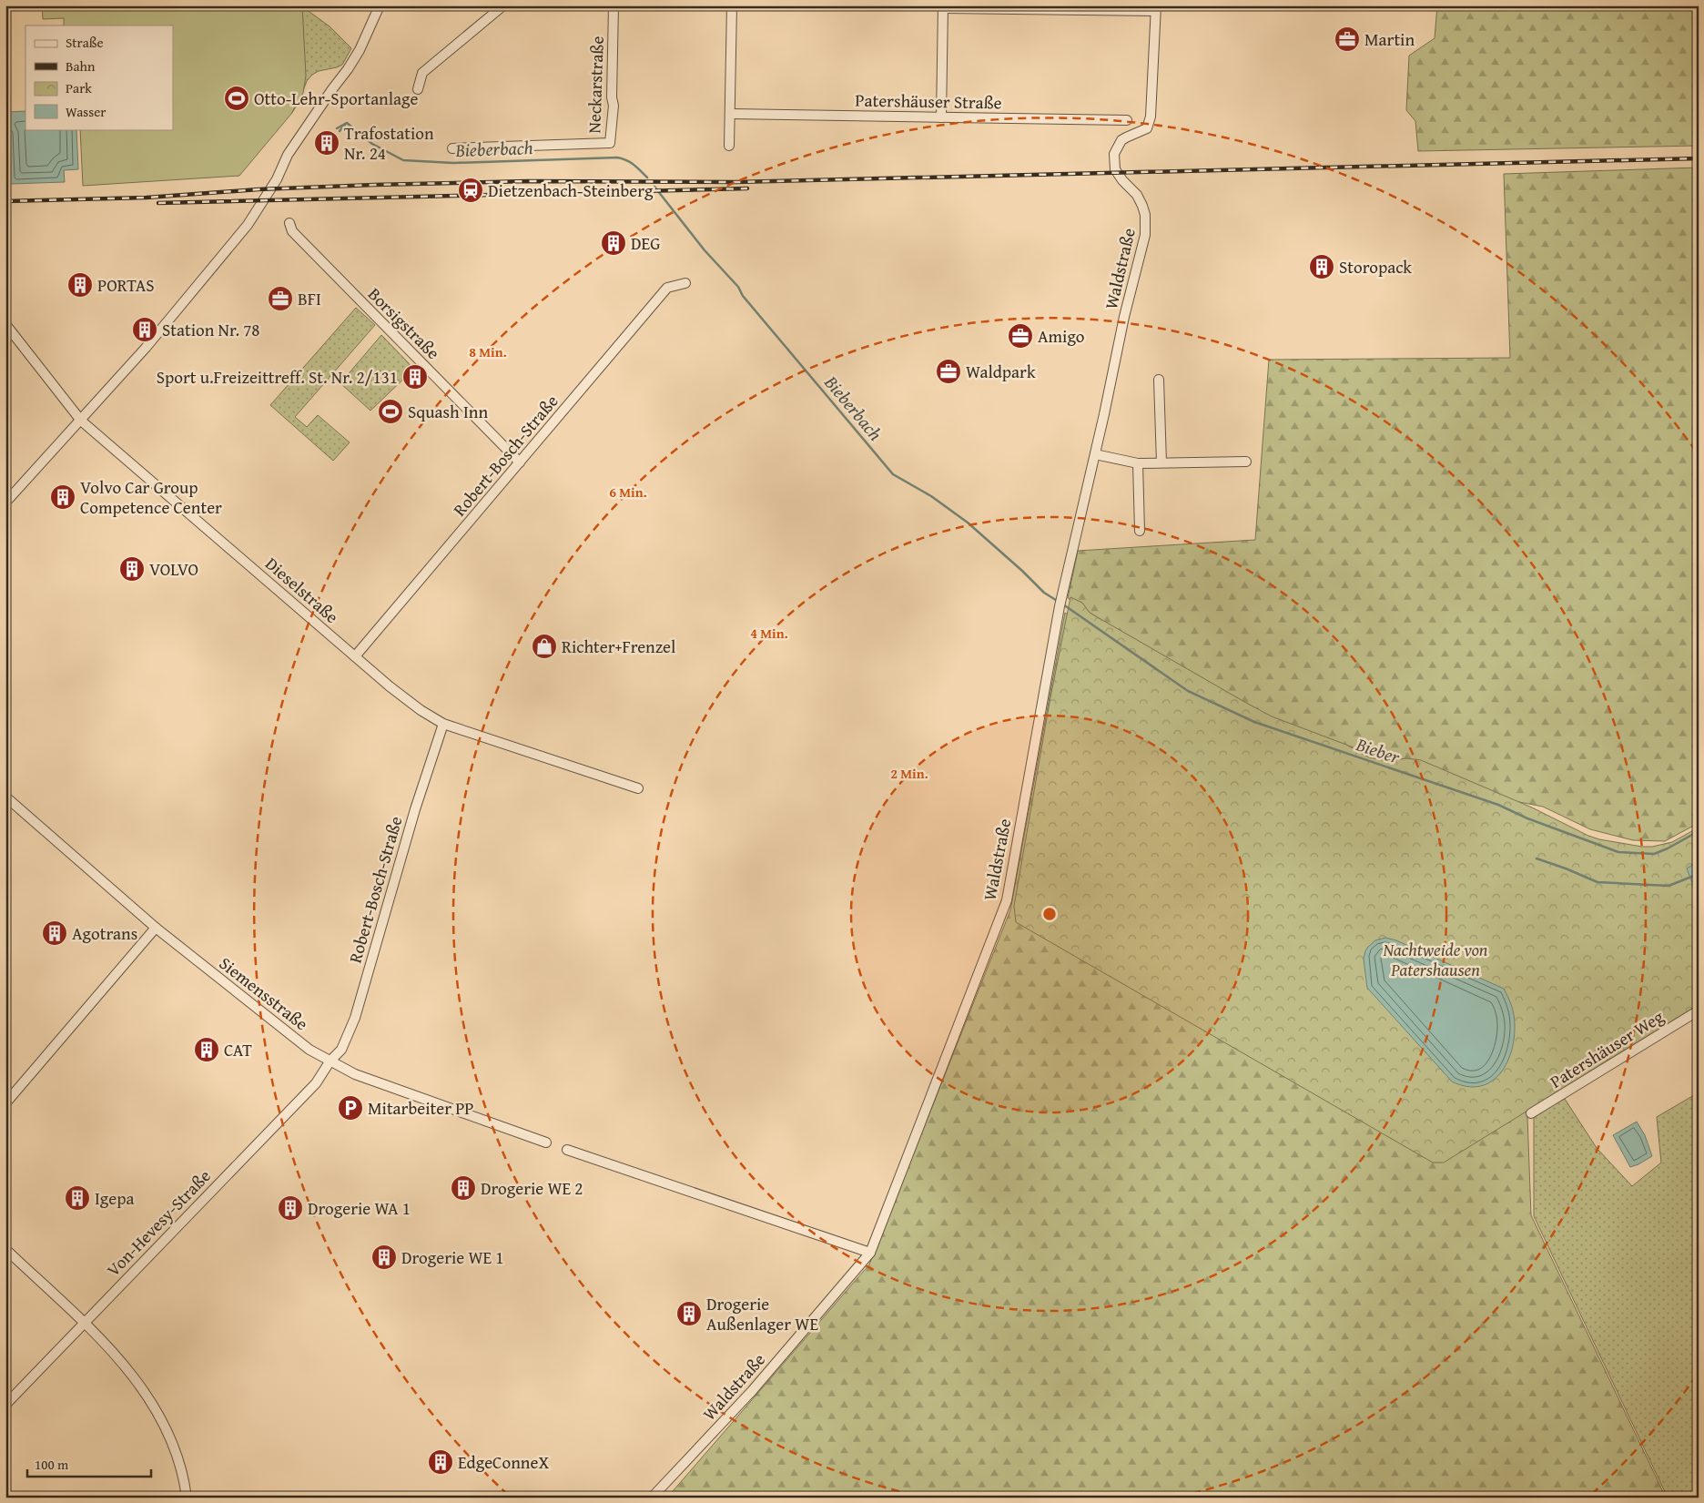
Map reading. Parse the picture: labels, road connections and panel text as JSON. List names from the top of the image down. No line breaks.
{"streets":{"street":["Neckarstraße","Patershäuser Straße","Waldstraße","Borsigstraße","Robert-Bosch-Straße","Dieselstraße","Siemensstraße","Patershäuser Weg","Von-Hevesy-Straße"]},"crossings":[["Borsigstraße","Robert-Bosch-Straße"],["Robert-Bosch-Straße","Dieselstraße"],["Robert-Bosch-Straße","Siemensstraße"],["Robert-Bosch-Straße","Von-Hevesy-Straße"],["Siemensstraße","Von-Hevesy-Straße"]],"water":["Bieberbach","Bieber"],"parks":["Nachtweide von Patershausen"],"places":{"office":["Martin","BFI","Amigo","Waldpark"],"sports":["Otto-Lehr-Sportanlage","Squash Inn"],"building":["Trafostation Nr. 24","DEG","Storopack","PORTAS","Station Nr. 78","Sport u.Freizeittreff. St. Nr. 2/131","Volvo Car Group Competence Center","VOLVO","Agotrans","CAT","Drogerie WE 2","Igepa","Drogerie WA 1","Drogerie WE 1","Drogerie Außenlager WE","EdgeConneX"],"station":["Dietzenbach-Steinberg"],"shop":["Richter+Frenzel"],"parking":["Mitarbeiter PP"]},"legend":["Straße","Bahn","Park","Wasser"],"scale_bar":"100 m","rings":["8 Min.","6 Min.","4 Min.","2 Min."]}
